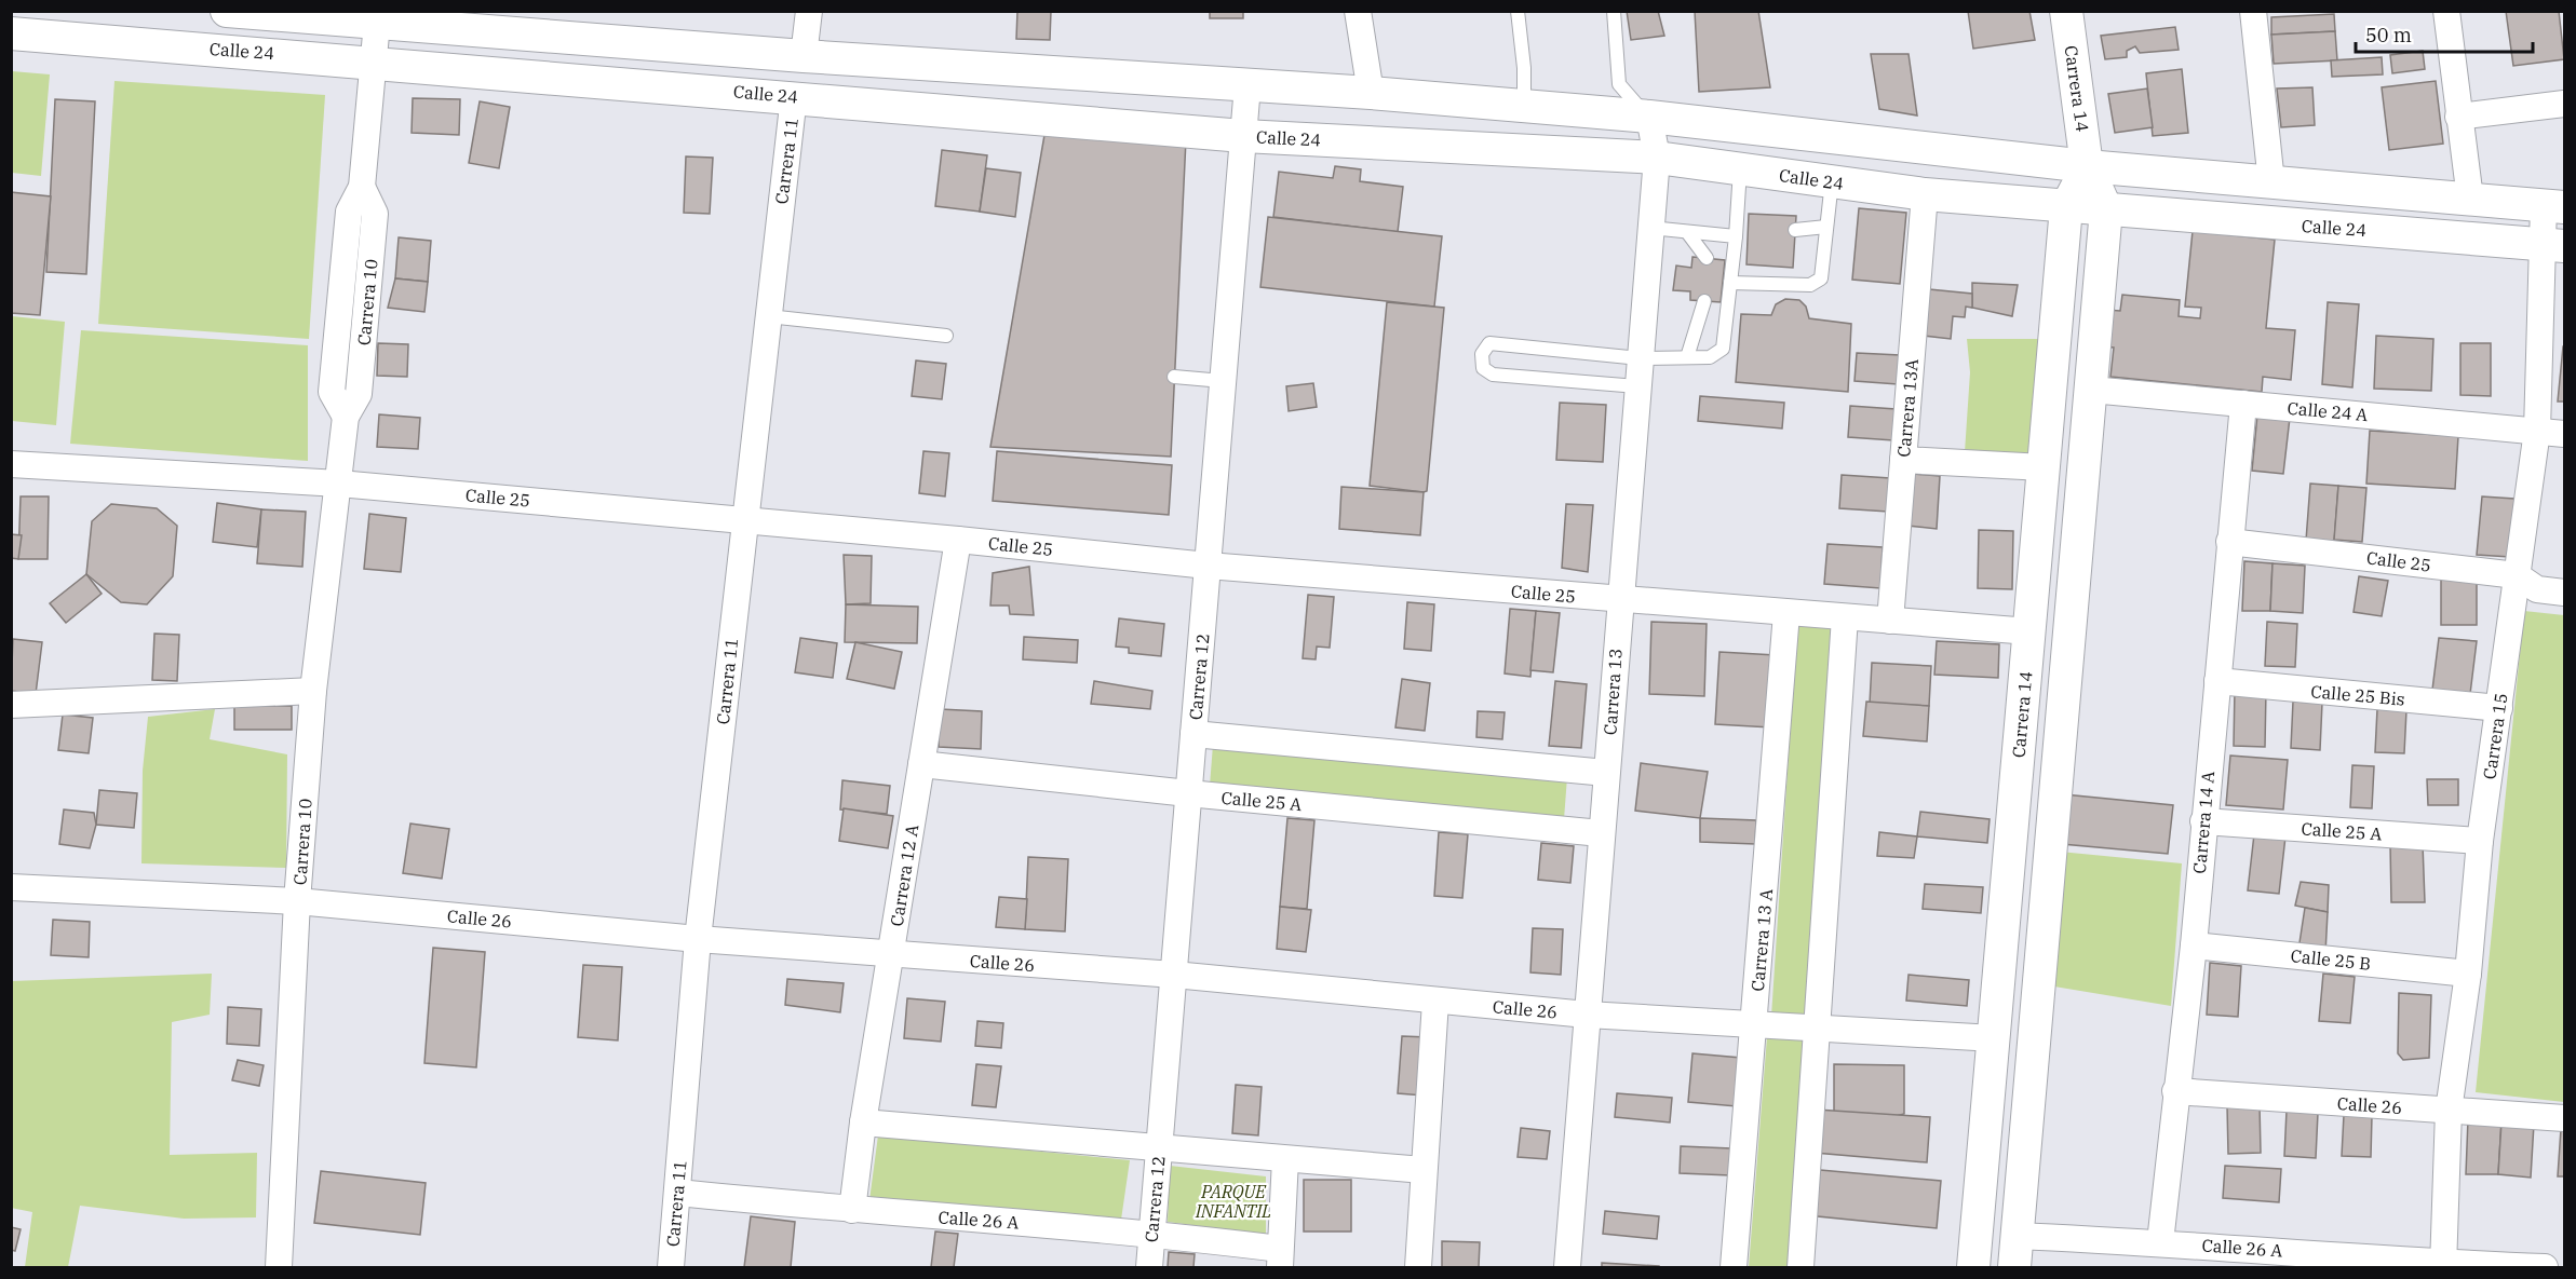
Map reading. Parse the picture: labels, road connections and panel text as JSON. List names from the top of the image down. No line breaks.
{"streets":{"street":["Calle 24","Carrera 14","Carrera 11","Carrera 10","Carrera 13A","Calle 24 A","Calle 25","Carrera 12","Carrera 13","Calle 25 Bis","Carrera 15","Calle 25 A","Carrera 14 A","Carrera 12 A","Calle 26","Carrera 13 A","Calle 25 B","Calle 26 A"]},"crossings":[["Calle 24","Carrera 14"],["Calle 24","Carrera 11"],["Calle 24","Carrera 10"],["Calle 24","Carrera 13A"],["Calle 24","Carrera 12"],["Calle 24","Carrera 13"],["Calle 24","Carrera 15"],["Carrera 14","Calle 24 A"],["Carrera 14","Calle 25"],["Carrera 14","Calle 26"],["Carrera 14","Calle 26 A"],["Carrera 11","Calle 25"],["Carrera 11","Calle 26"],["Carrera 11","Calle 26 A"],["Carrera 10","Calle 25"],["Carrera 10","Calle 26"],["Carrera 13A","Calle 25"],["Calle 24 A","Carrera 15"],["Calle 24 A","Carrera 14 A"],["Calle 25","Carrera 12"],["Calle 25","Carrera 13"],["Calle 25","Carrera 15"],["Calle 25","Carrera 14 A"],["Calle 25","Carrera 12 A"],["Calle 25","Carrera 13 A"],["Carrera 12","Calle 25 A"],["Carrera 12","Calle 26"],["Carrera 12","Calle 26 A"],["Carrera 13","Calle 25 A"],["Carrera 13","Calle 26"],["Calle 25 Bis","Carrera 15"],["Calle 25 Bis","Carrera 14 A"],["Carrera 15","Calle 25 A"],["Carrera 15","Calle 26"],["Carrera 15","Calle 25 B"],["Carrera 15","Calle 26 A"],["Calle 25 A","Carrera 14 A"],["Calle 25 A","Carrera 12 A"],["Carrera 14 A","Calle 26"],["Carrera 14 A","Calle 25 B"],["Carrera 14 A","Calle 26 A"],["Carrera 12 A","Calle 26"],["Carrera 12 A","Calle 26 A"],["Calle 26","Carrera 13 A"]],"parks":["PARQUE INFANTIL"],"scale_bar":"50 m"}
